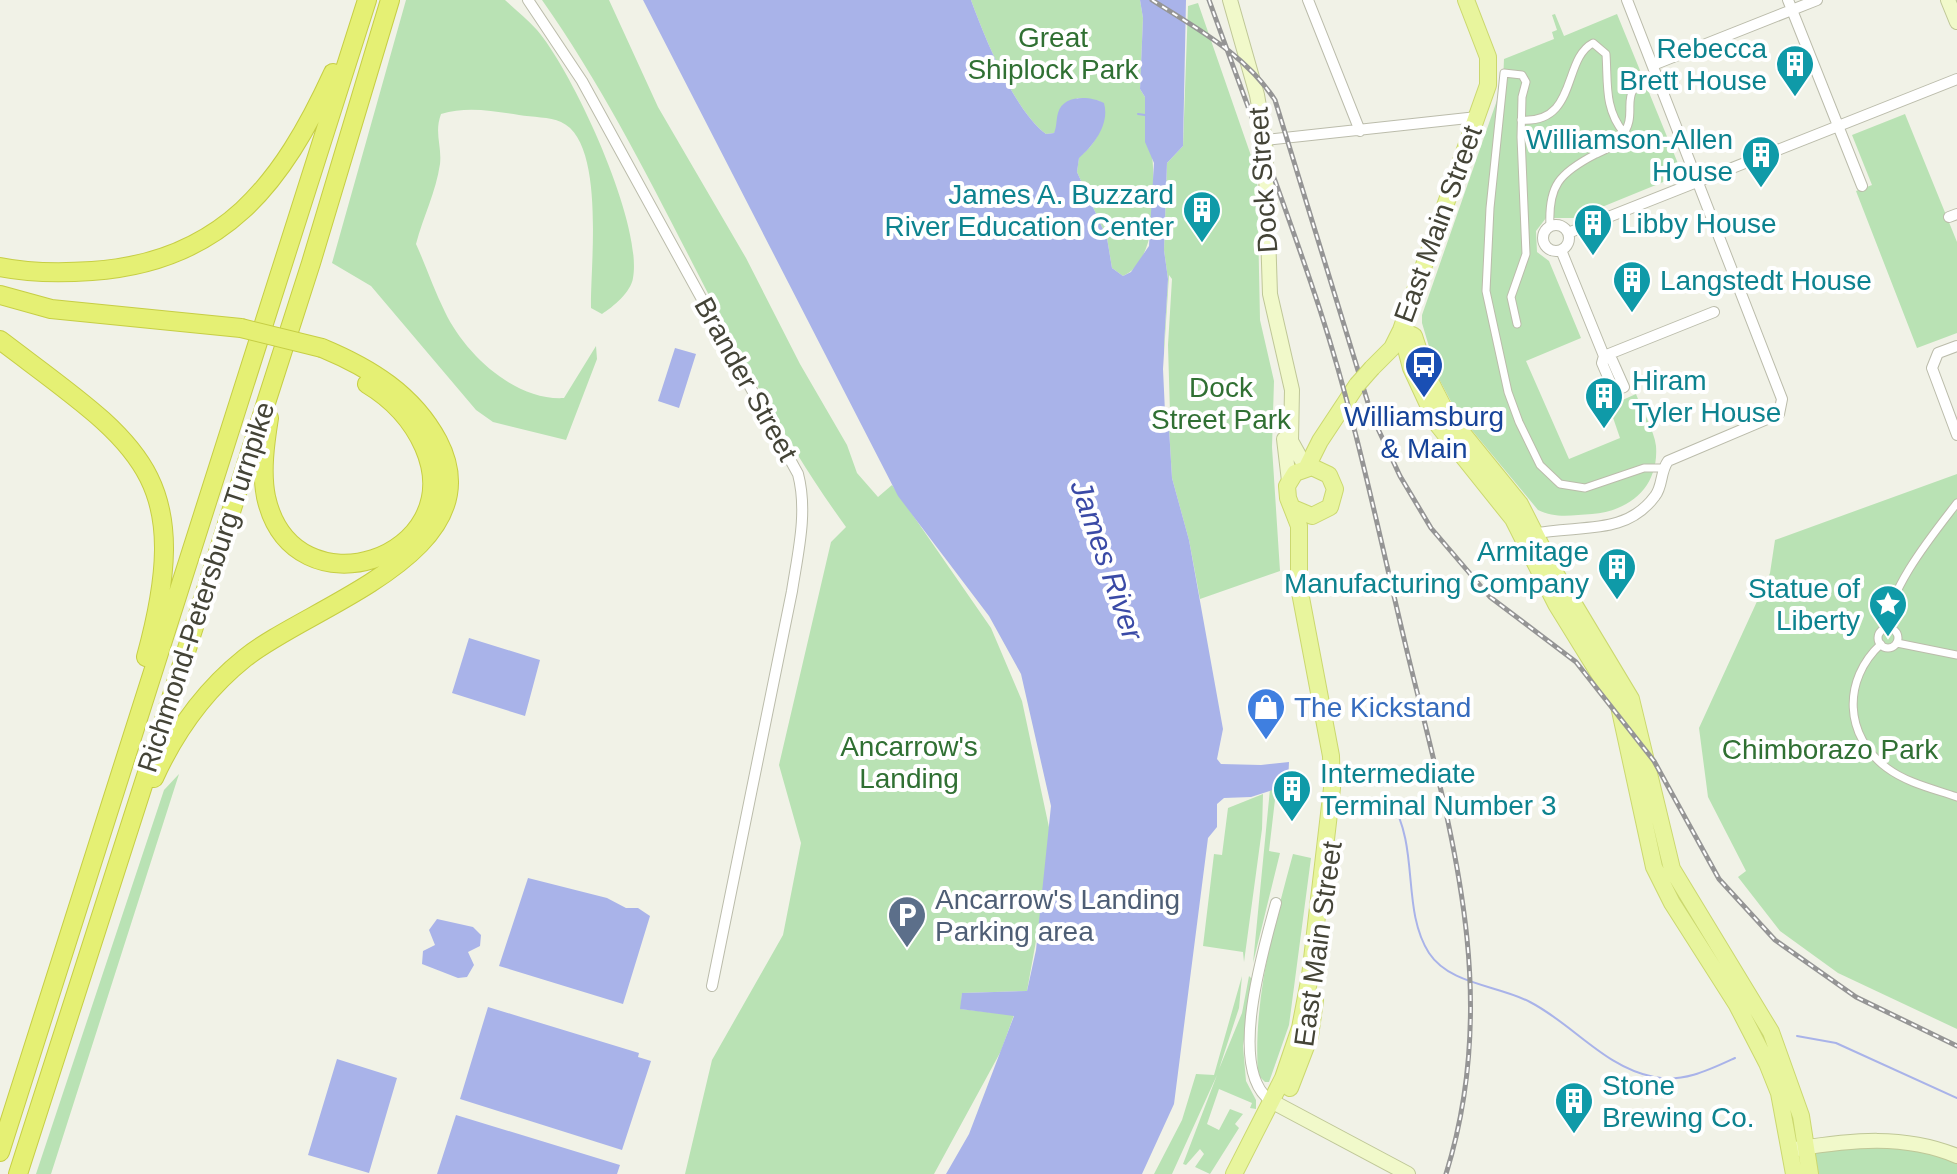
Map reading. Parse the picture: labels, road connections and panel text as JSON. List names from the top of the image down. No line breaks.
{"streets":{"highway":["Richmond-Petersburg Turnpike"],"main road":["Dock Street","East Main Street"],"street":["Brander Street"]},"crossings":[["Dock Street","East Main Street"]],"water":["James River"],"parks":["Great Shiplock Park","Dock Street Park","Ancarrow's Landing","Chimborazo Park"],"places":{"building":["Rebecca Brett House","Williamson-Allen House","James A. Buzzard River Education Center","Libby House","Langstedt House","Hiram Tyler House","Armitage Manufacturing Company","Intermediate Terminal Number 3","Stone Brewing Co."],"bus stop":["Williamsburg & Main"],"place":["Statue of Liberty"],"shop":["The Kickstand"],"parking":["Ancarrow's Landing Parking area"]}}
